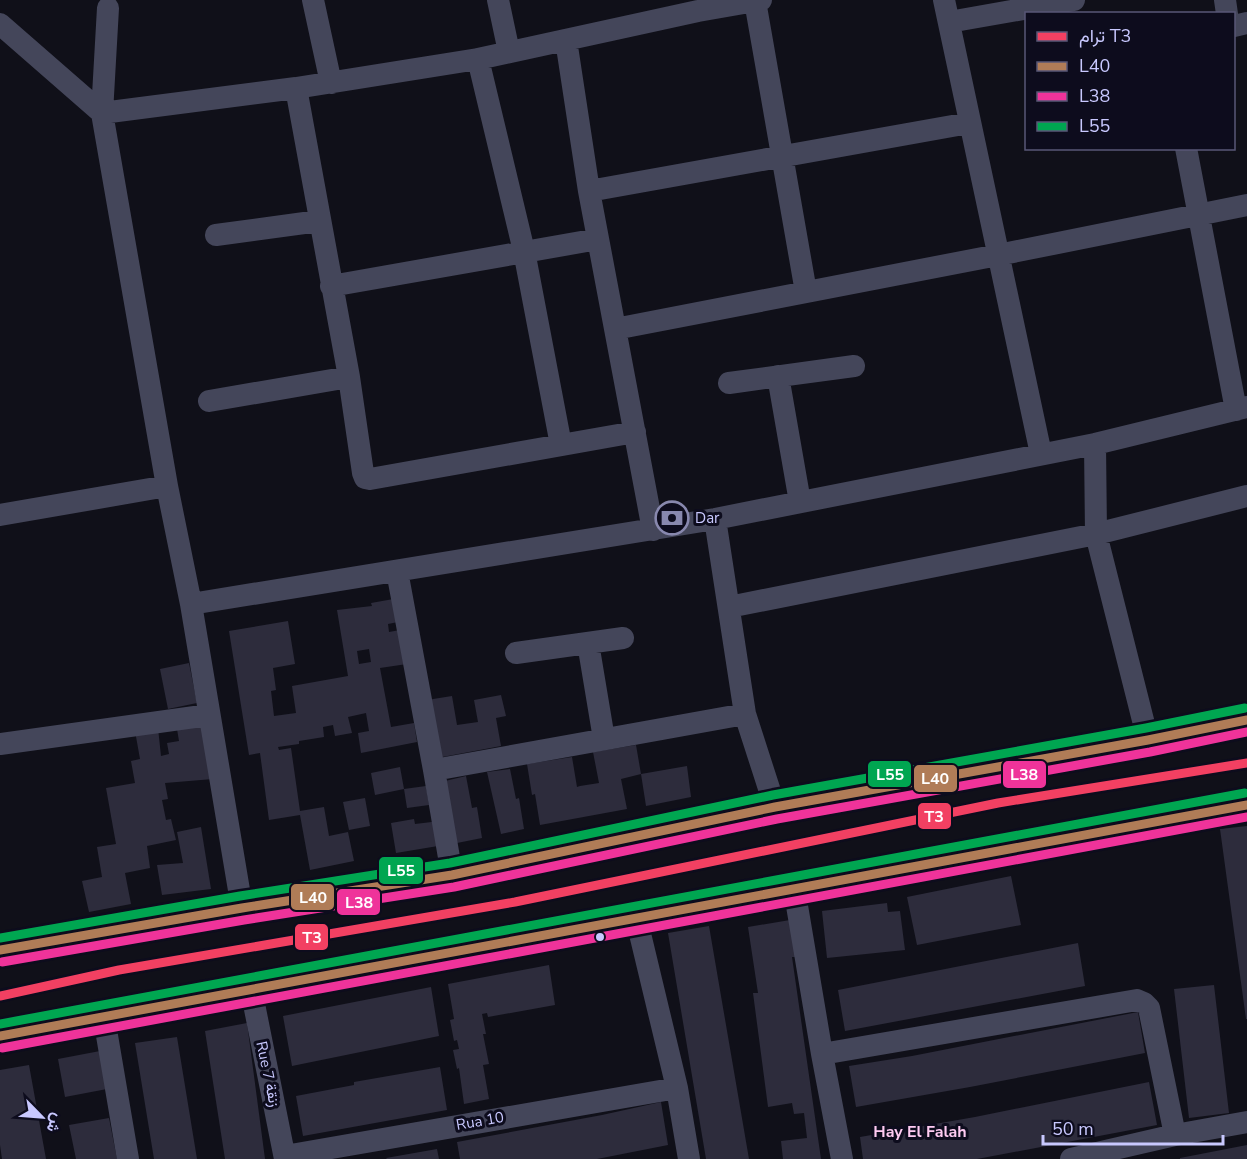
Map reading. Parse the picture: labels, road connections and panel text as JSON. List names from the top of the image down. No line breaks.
{"streets":{"street":["Rue 7 زنقة","Rua 10"]},"crossings":[["Rue 7 زنقة","Rua 10"]],"districts":["Hay El Falah"],"places":{"bank":["Dar"]},"lines":["transit line L55","transit line L40","transit line L38","tram line T3"],"legend":["ترام T3","L40","L38","L55"],"scale_bar":"50 m","north":"bottom right"}
